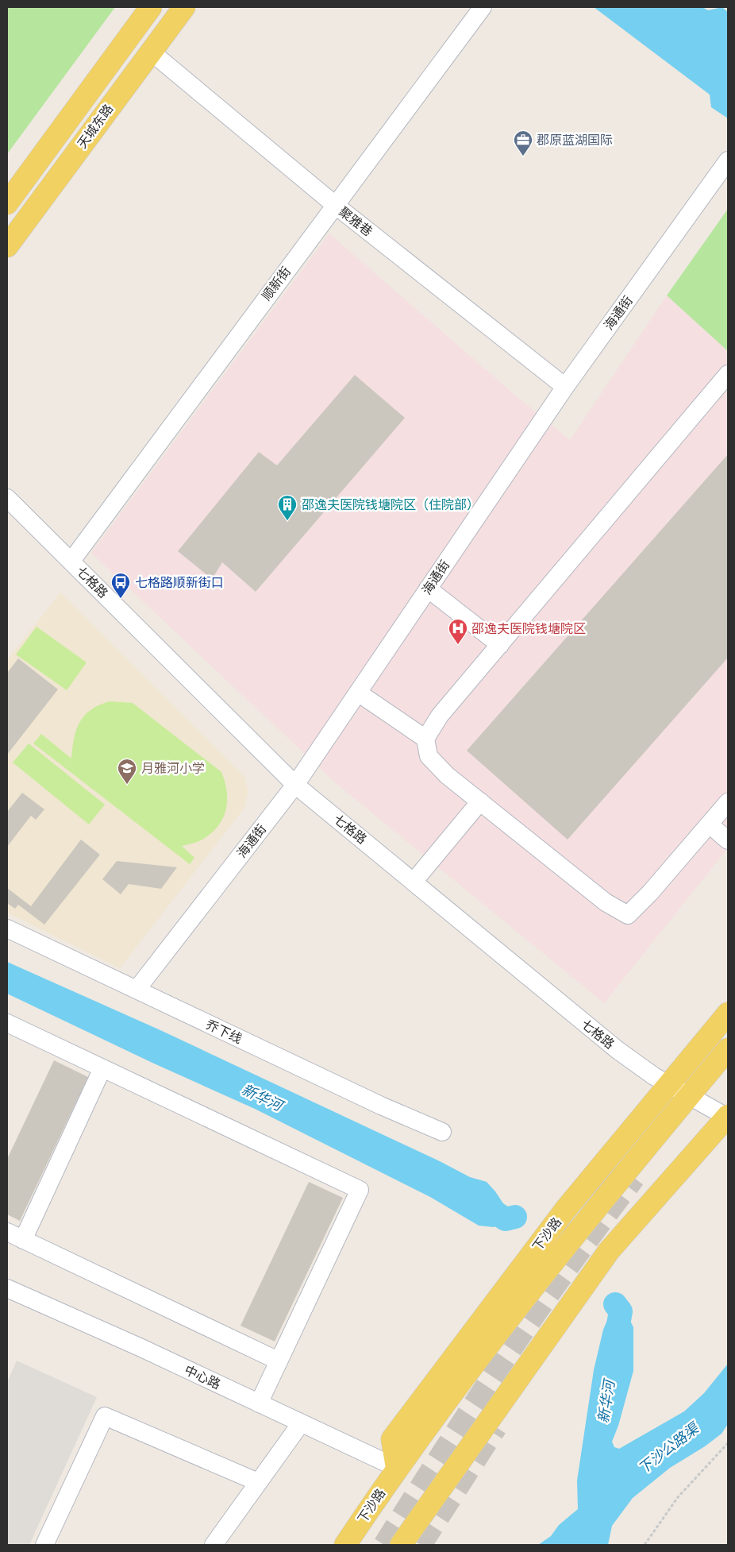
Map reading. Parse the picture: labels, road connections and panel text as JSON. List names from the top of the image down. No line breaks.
{"streets":{"main road":["天城东路","下沙路"],"street":["聚雅巷","顺新街","海通街","七格路","乔下线","中心路"]},"crossings":[["天城东路","聚雅巷"],["聚雅巷","顺新街"],["聚雅巷","海通街"],["顺新街","七格路"],["海通街","七格路"],["海通街","乔下线"],["七格路","下沙路"],["下沙路","中心路"]],"water":["新华河","下沙公路渠"],"places":{"office":["郡原蓝湖国际"],"building":["邵逸夫医院钱塘院区（住院部）"],"bus stop":["七格路顺新街口"],"hospital":["邵逸夫医院钱塘院区"],"school or university":["月雅河小学"]}}
